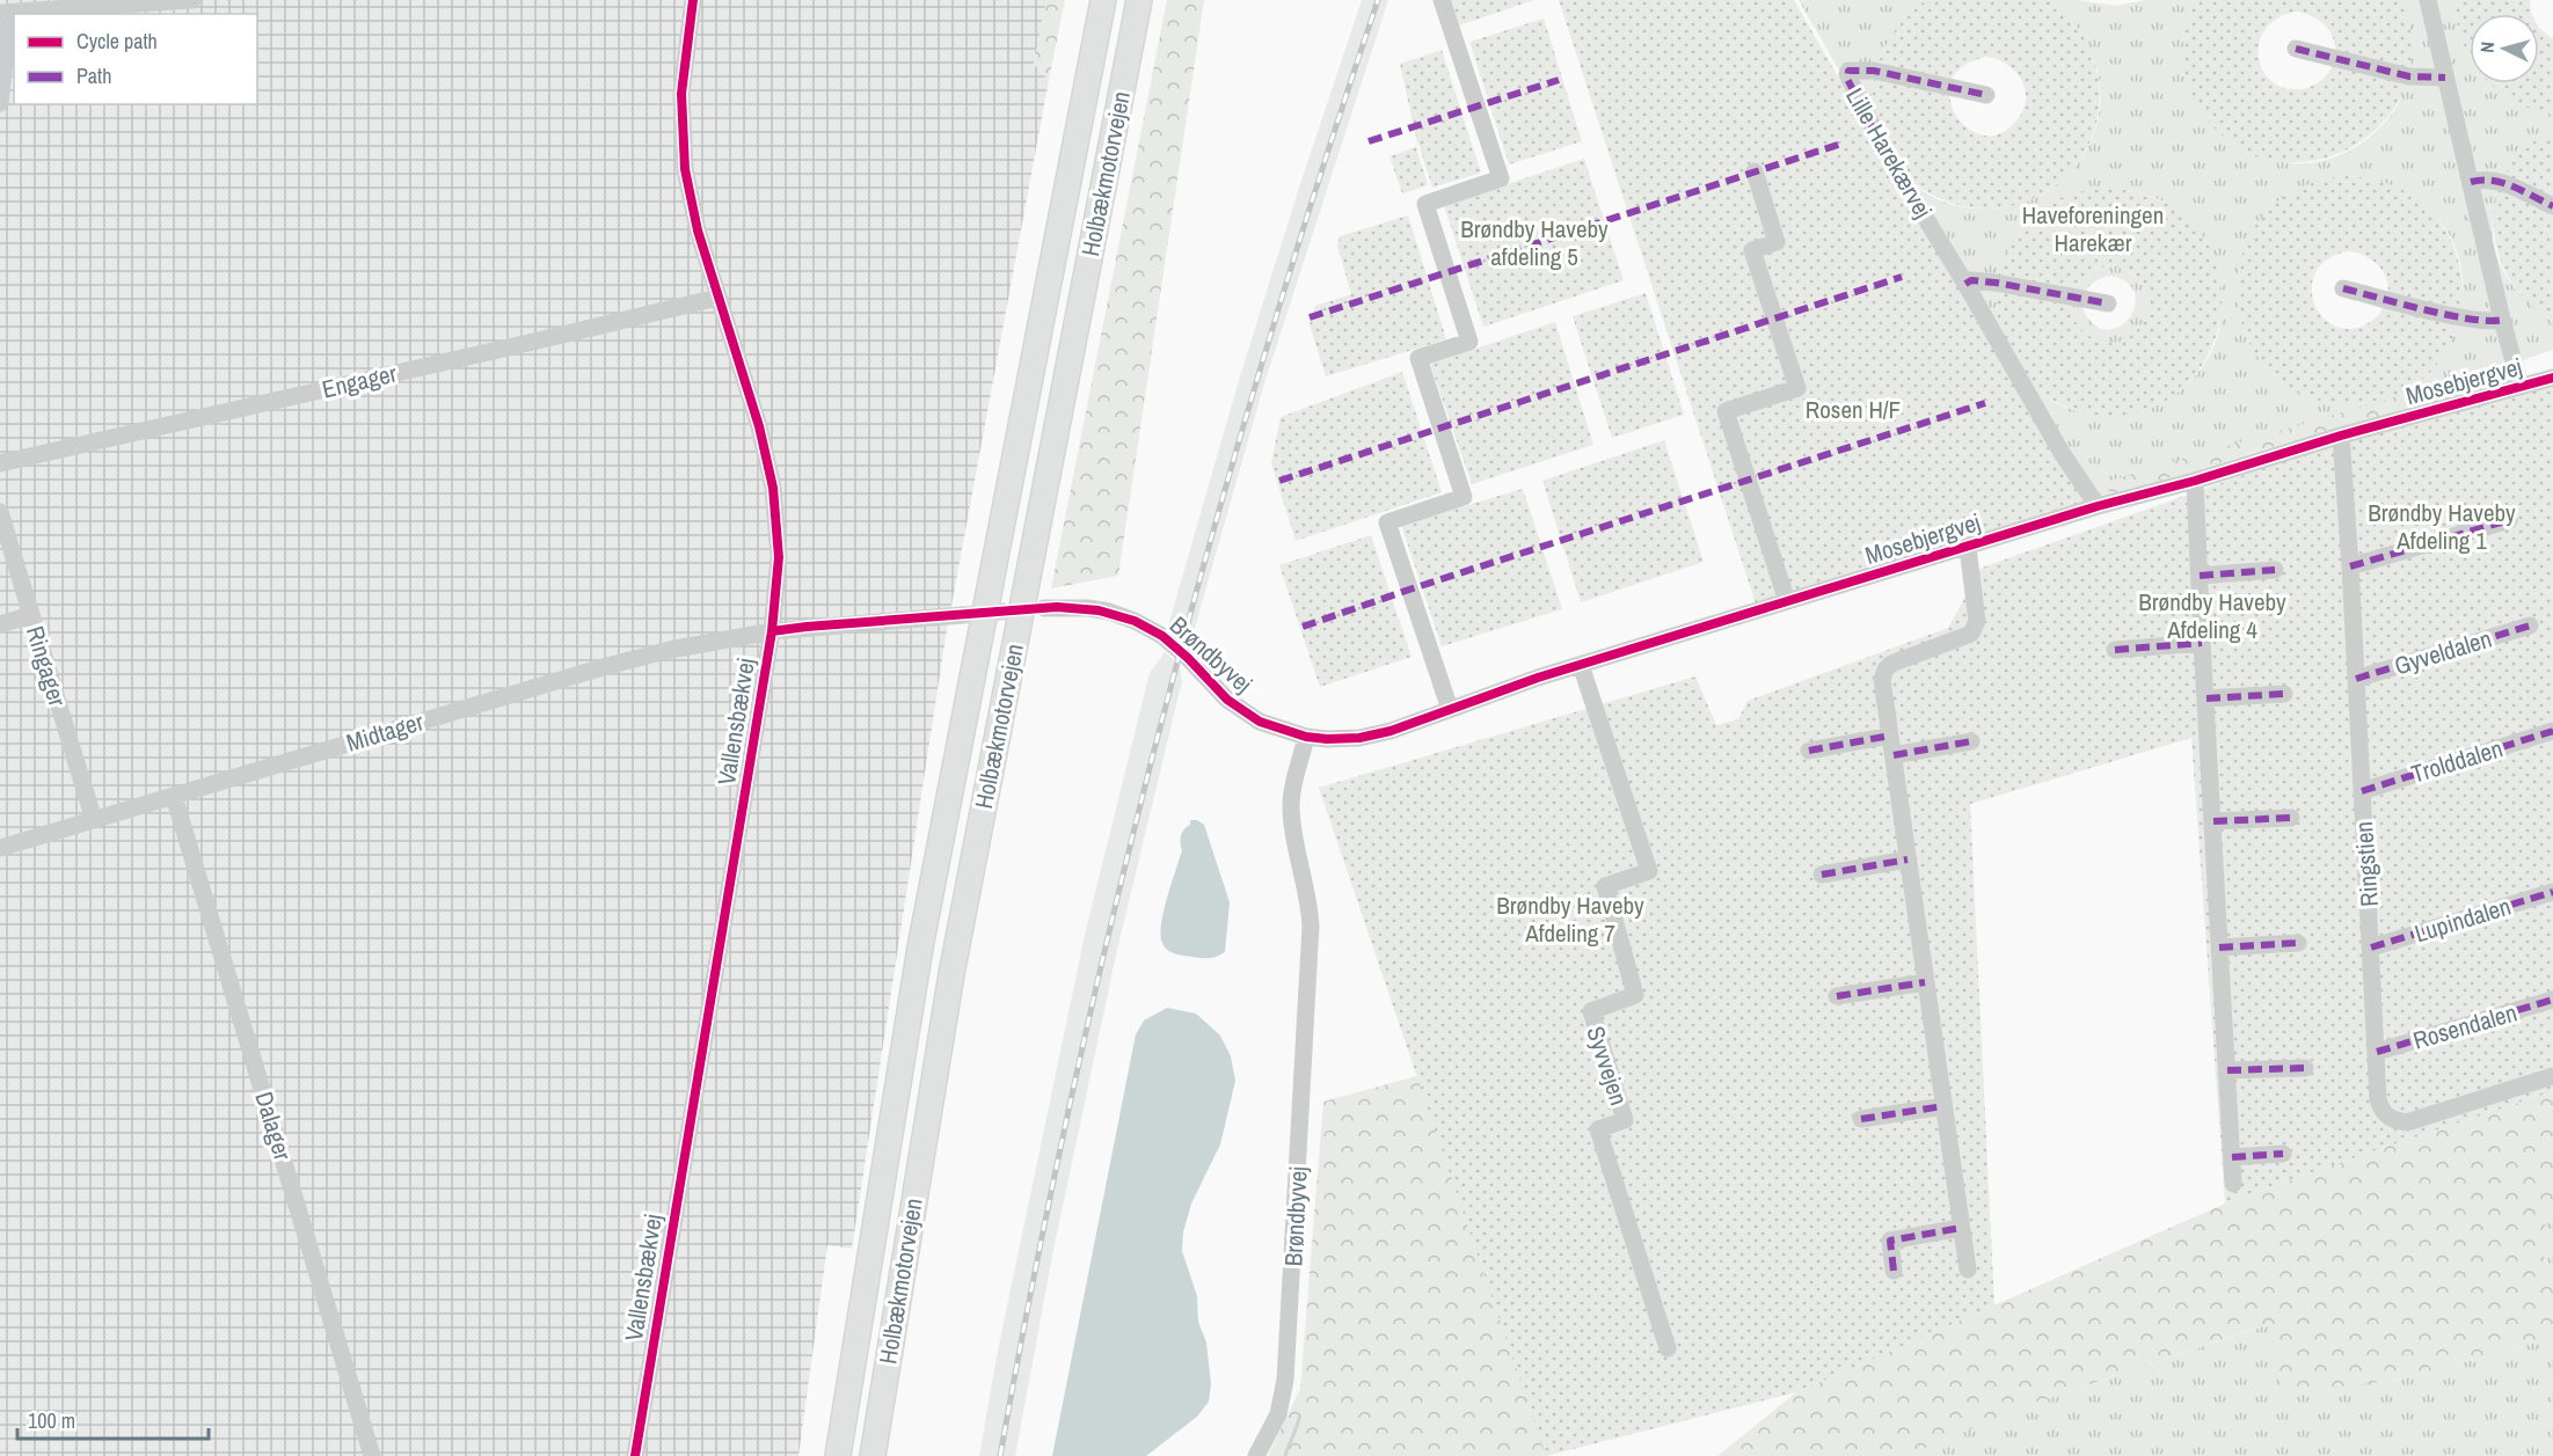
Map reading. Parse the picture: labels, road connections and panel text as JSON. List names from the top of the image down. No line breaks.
{"streets":{"highway":["Holbækmotorvejen"],"street":["Lille Harekærvej","Engager","Mosebjergvej","Gyveldalen","Brøndbyvej","Ringager","Vallensbækvej","Midtager","Trolddalen","Ringstien","Lupindalen","Rosendalen","Syvvejen","Dalager"]},"crossings":[["Lille Harekærvej","Mosebjergvej"],["Engager","Vallensbækvej"],["Mosebjergvej","Brøndbyvej"],["Mosebjergvej","Ringstien"],["Mosebjergvej","Syvvejen"],["Gyveldalen","Ringstien"],["Ringager","Midtager"],["Vallensbækvej","Midtager"],["Midtager","Dalager"],["Trolddalen","Ringstien"],["Ringstien","Lupindalen"],["Ringstien","Rosendalen"]],"parks":["Haveforeningen Harekær","Brøndby Haveby afdeling 5","Rosen H/F","Brøndby Haveby Afdeling 1","Brøndby Haveby Afdeling 4","Brøndby Haveby Afdeling 7"],"legend":["Cycle path","Path"],"scale_bar":"100 m","north":"left"}
